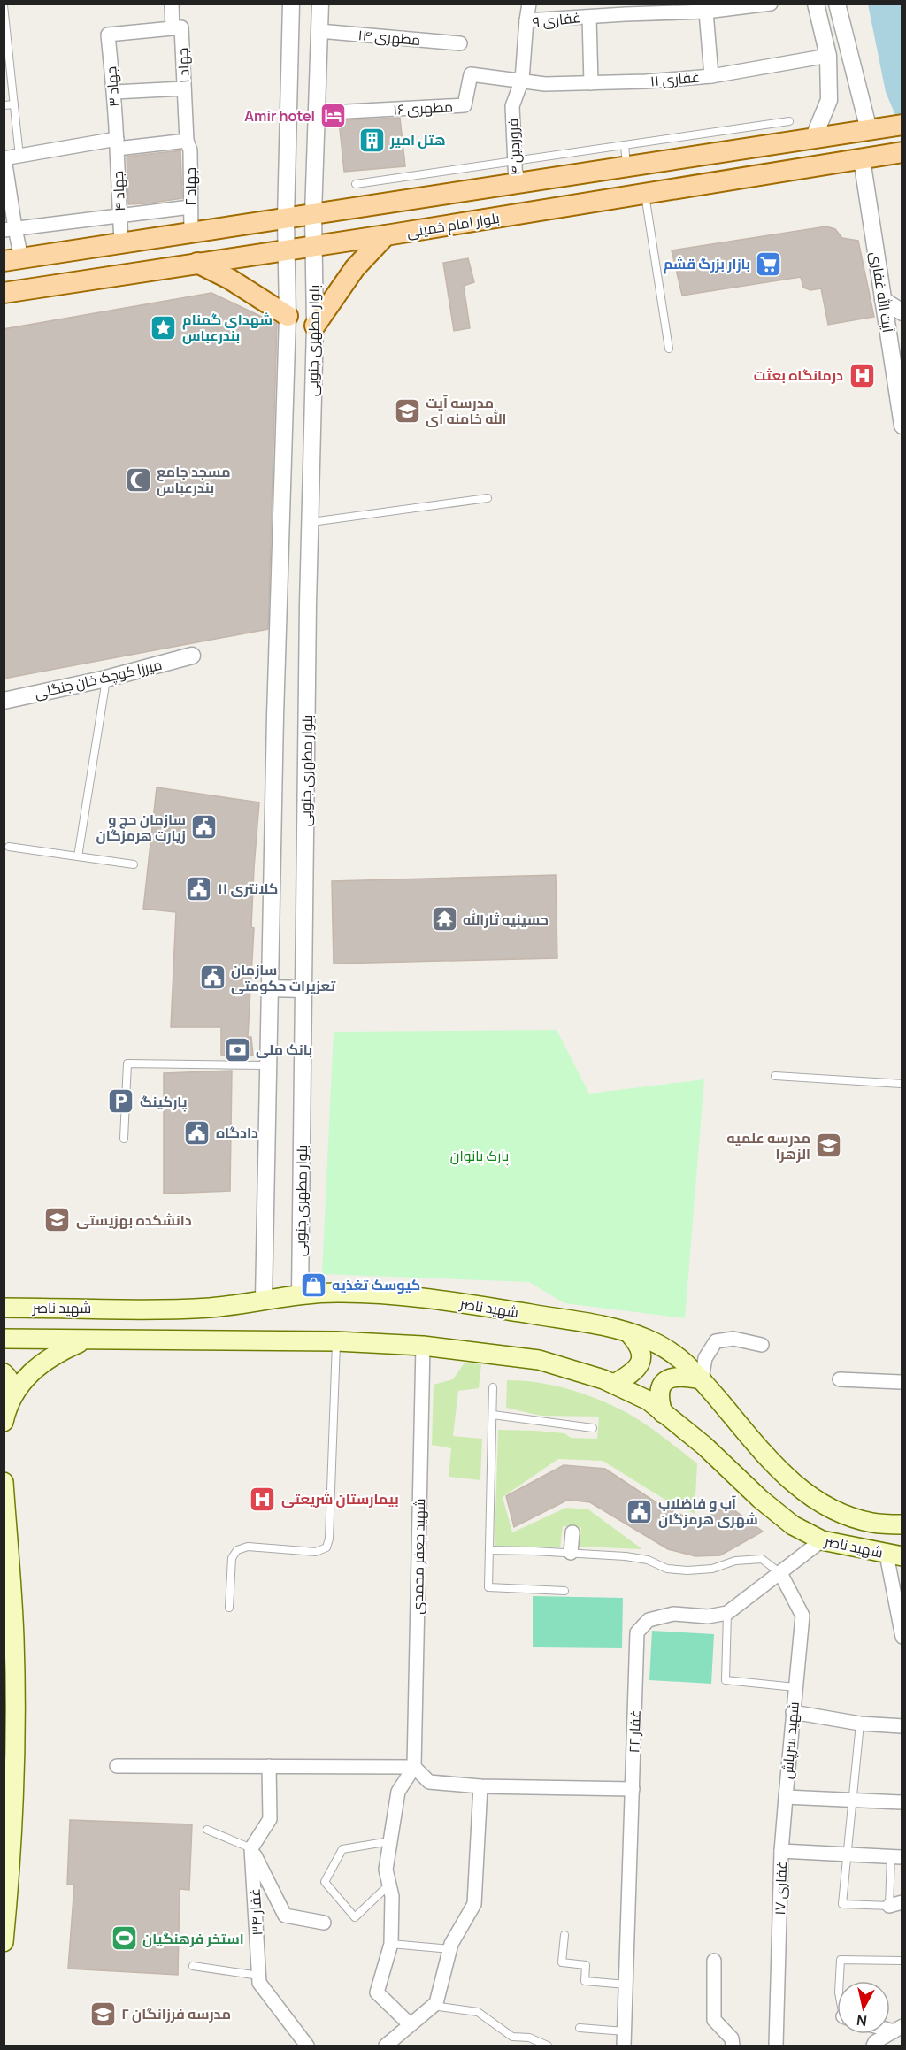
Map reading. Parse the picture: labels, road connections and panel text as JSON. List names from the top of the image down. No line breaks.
{"streets":{"main road":["بلوار امام خمینی","شهید ناصر"],"street":["غفاری ۹","مطهری ۱۴","جهاد ۱","غفاری ۱۱","جهاد ۳","مطهری ۱۶","فروردین ۴","جهاد ۲","جهاد ۴","آیت الله غفاری","بلوار مطهری جنوبی","میرزا کوچک خان جنگلی","شهید جعفر محمدی","غفار ۲۲","شهید سرپاش","غفاری ۱۷","غفار ۳۴"]},"crossings":[["غفاری ۹","غفاری ۱۱"],["غفاری ۹","مطهری ۱۶"],["غفاری ۹","فروردین ۴"],["جهاد ۱","جهاد ۳"],["جهاد ۱","جهاد ۲"],["غفاری ۱۱","مطهری ۱۶"],["غفاری ۱۱","فروردین ۴"],["جهاد ۳","جهاد ۴"],["مطهری ۱۶","فروردین ۴"],["بلوار امام خمینی","آیت الله غفاری"],["بلوار امام خمینی","بلوار مطهری جنوبی"],["بلوار مطهری جنوبی","شهید ناصر"],["شهید ناصر","شهید جعفر محمدی"]],"parks":["پارک بانوان"],"places":{"hotel":["Amir hotel"],"building":["هتل امیر"],"supermarket":["بازار بزرگ قشم"],"place":["شهدای گمنام بندرعباس"],"hospital":["درمانگاه بعثت","بیمارستان شریعتی"],"school or university":["مدرسه آیت الله خامنه ای","مدرسه علمیه الزهرا","دانشکده بهزیستی","مدرسه فرزانگان ۲"],"mosque":["مسجد جامع بندرعباس"],"public building":["سازمان حج و زیارت هرمزگان","کلانتری ۱۱","سازمان تعزیرات حکومتی","دادگاه","آب و فاضلاب شهری هرمزگان"],"temple":["حسینیه ثارالله"],"bank":["بانک ملی"],"parking":["پارکینگ"],"shop":["کیوسک تغذیه"],"sports":["استخر فرهنگیان"]},"north":"bottom"}
